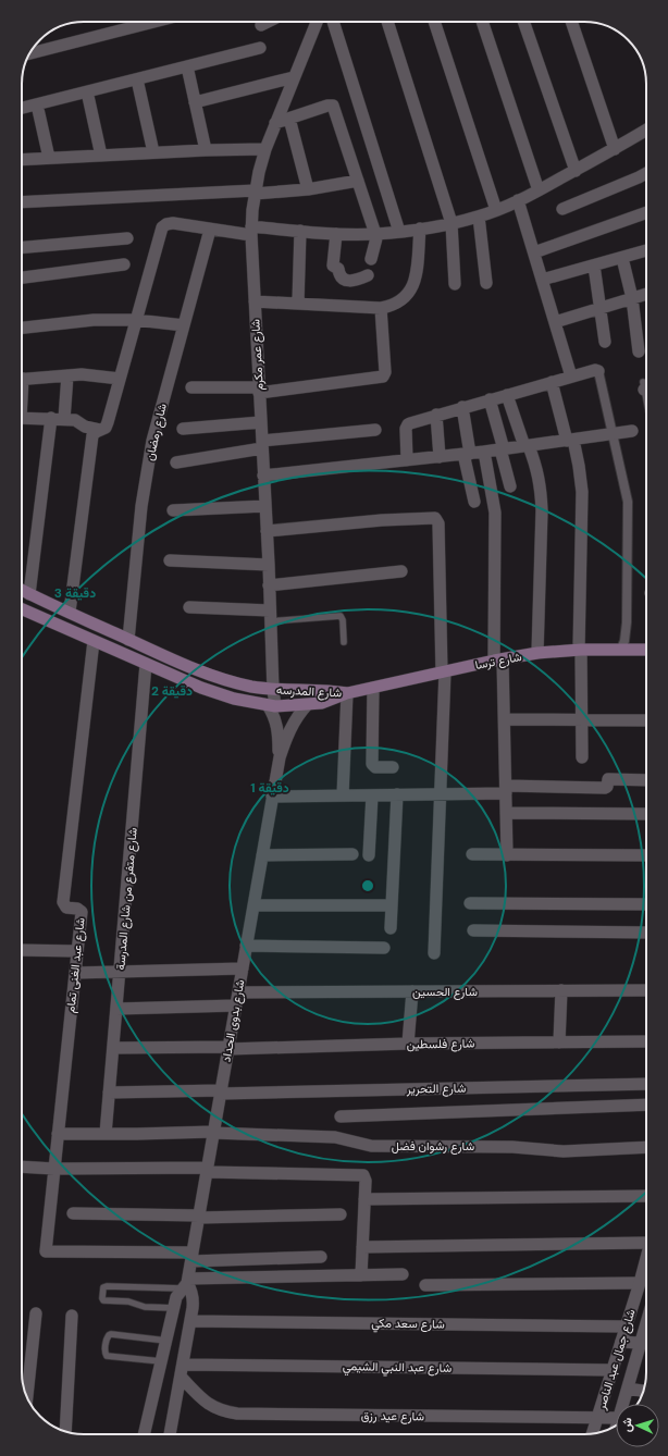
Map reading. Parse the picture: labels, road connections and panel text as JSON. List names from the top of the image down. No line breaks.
{"streets":{"main road":["شارع ترسا","شارع المدرسه"],"street":["شارع عمر مكرم","شارع رمضان","شارع متفرع من شارع المدرسة","شارع عبد الغنى تمام","شارع الحسين","شارع بدوى الحداد","شارع فلسطين","شارع التحرير","شارع رشوان فضل","شارع سعد مكي","شارع جمال عبد الناصر","شارع عبد النبي الشيمي","شارع عيد رزق"]},"crossings":[["شارع عمر مكرم","شارع المدرسه"],["شارع عمر مكرم","شارع بدوى الحداد"],["شارع رمضان","شارع المدرسه"],["شارع ترسا","شارع المدرسه"],["شارع المدرسه","شارع متفرع من شارع المدرسة"],["شارع المدرسه","شارع عبد الغنى تمام"],["شارع المدرسه","شارع بدوى الحداد"],["شارع متفرع من شارع المدرسة","شارع فلسطين"],["شارع متفرع من شارع المدرسة","شارع التحرير"],["شارع متفرع من شارع المدرسة","شارع رشوان فضل"],["شارع عبد الغنى تمام","شارع بدوى الحداد"],["شارع عبد الغنى تمام","شارع رشوان فضل"],["شارع الحسين","شارع بدوى الحداد"],["شارع بدوى الحداد","شارع فلسطين"],["شارع بدوى الحداد","شارع التحرير"],["شارع بدوى الحداد","شارع رشوان فضل"],["شارع سعد مكي","شارع جمال عبد الناصر"],["شارع جمال عبد الناصر","شارع عبد النبي الشيمي"],["شارع جمال عبد الناصر","شارع عيد رزق"]],"north":"left","rings":["3 دقيقة","2 دقيقة","1 دقيقة"]}
